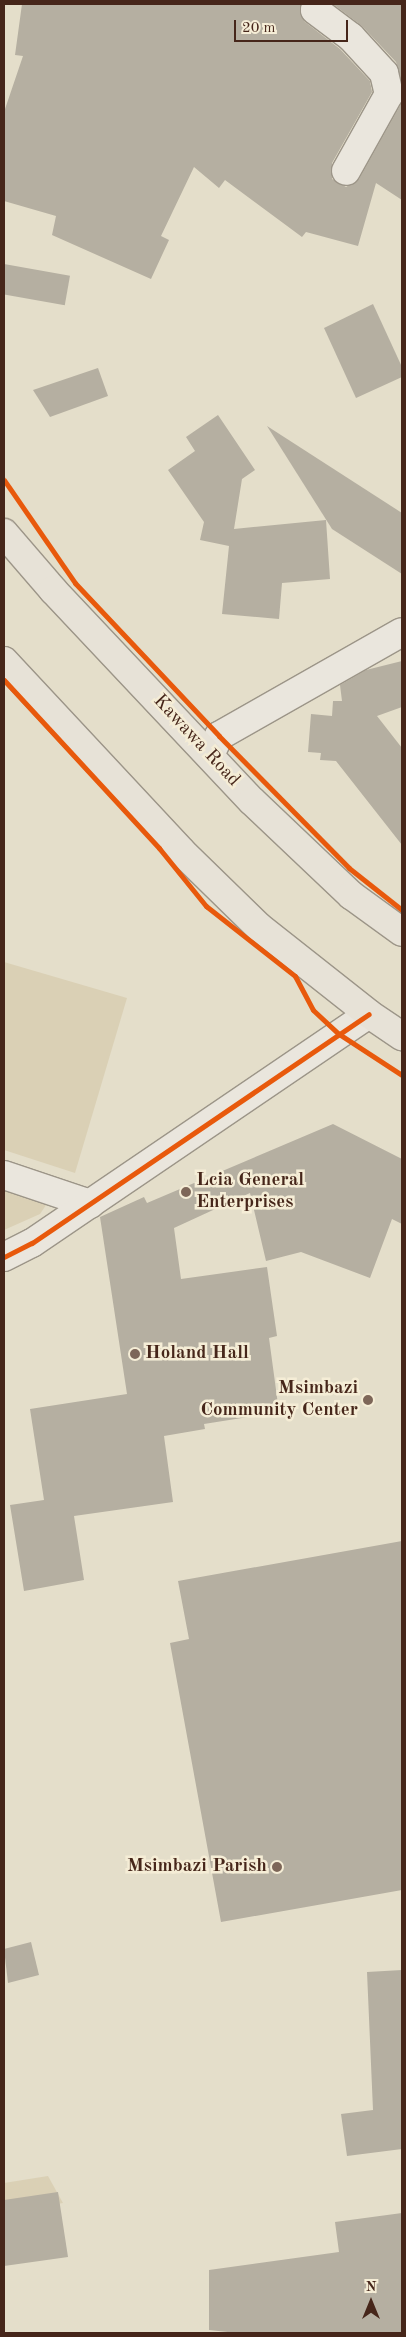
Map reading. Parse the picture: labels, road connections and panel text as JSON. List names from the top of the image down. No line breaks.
{"streets":{"main road":["Kawawa Road"]},"places":["Lcia General Enterprises","Holand Hall","Msimbazi Community Center","Msimbazi Parish"],"scale_bar":"20 m","north":"top"}
